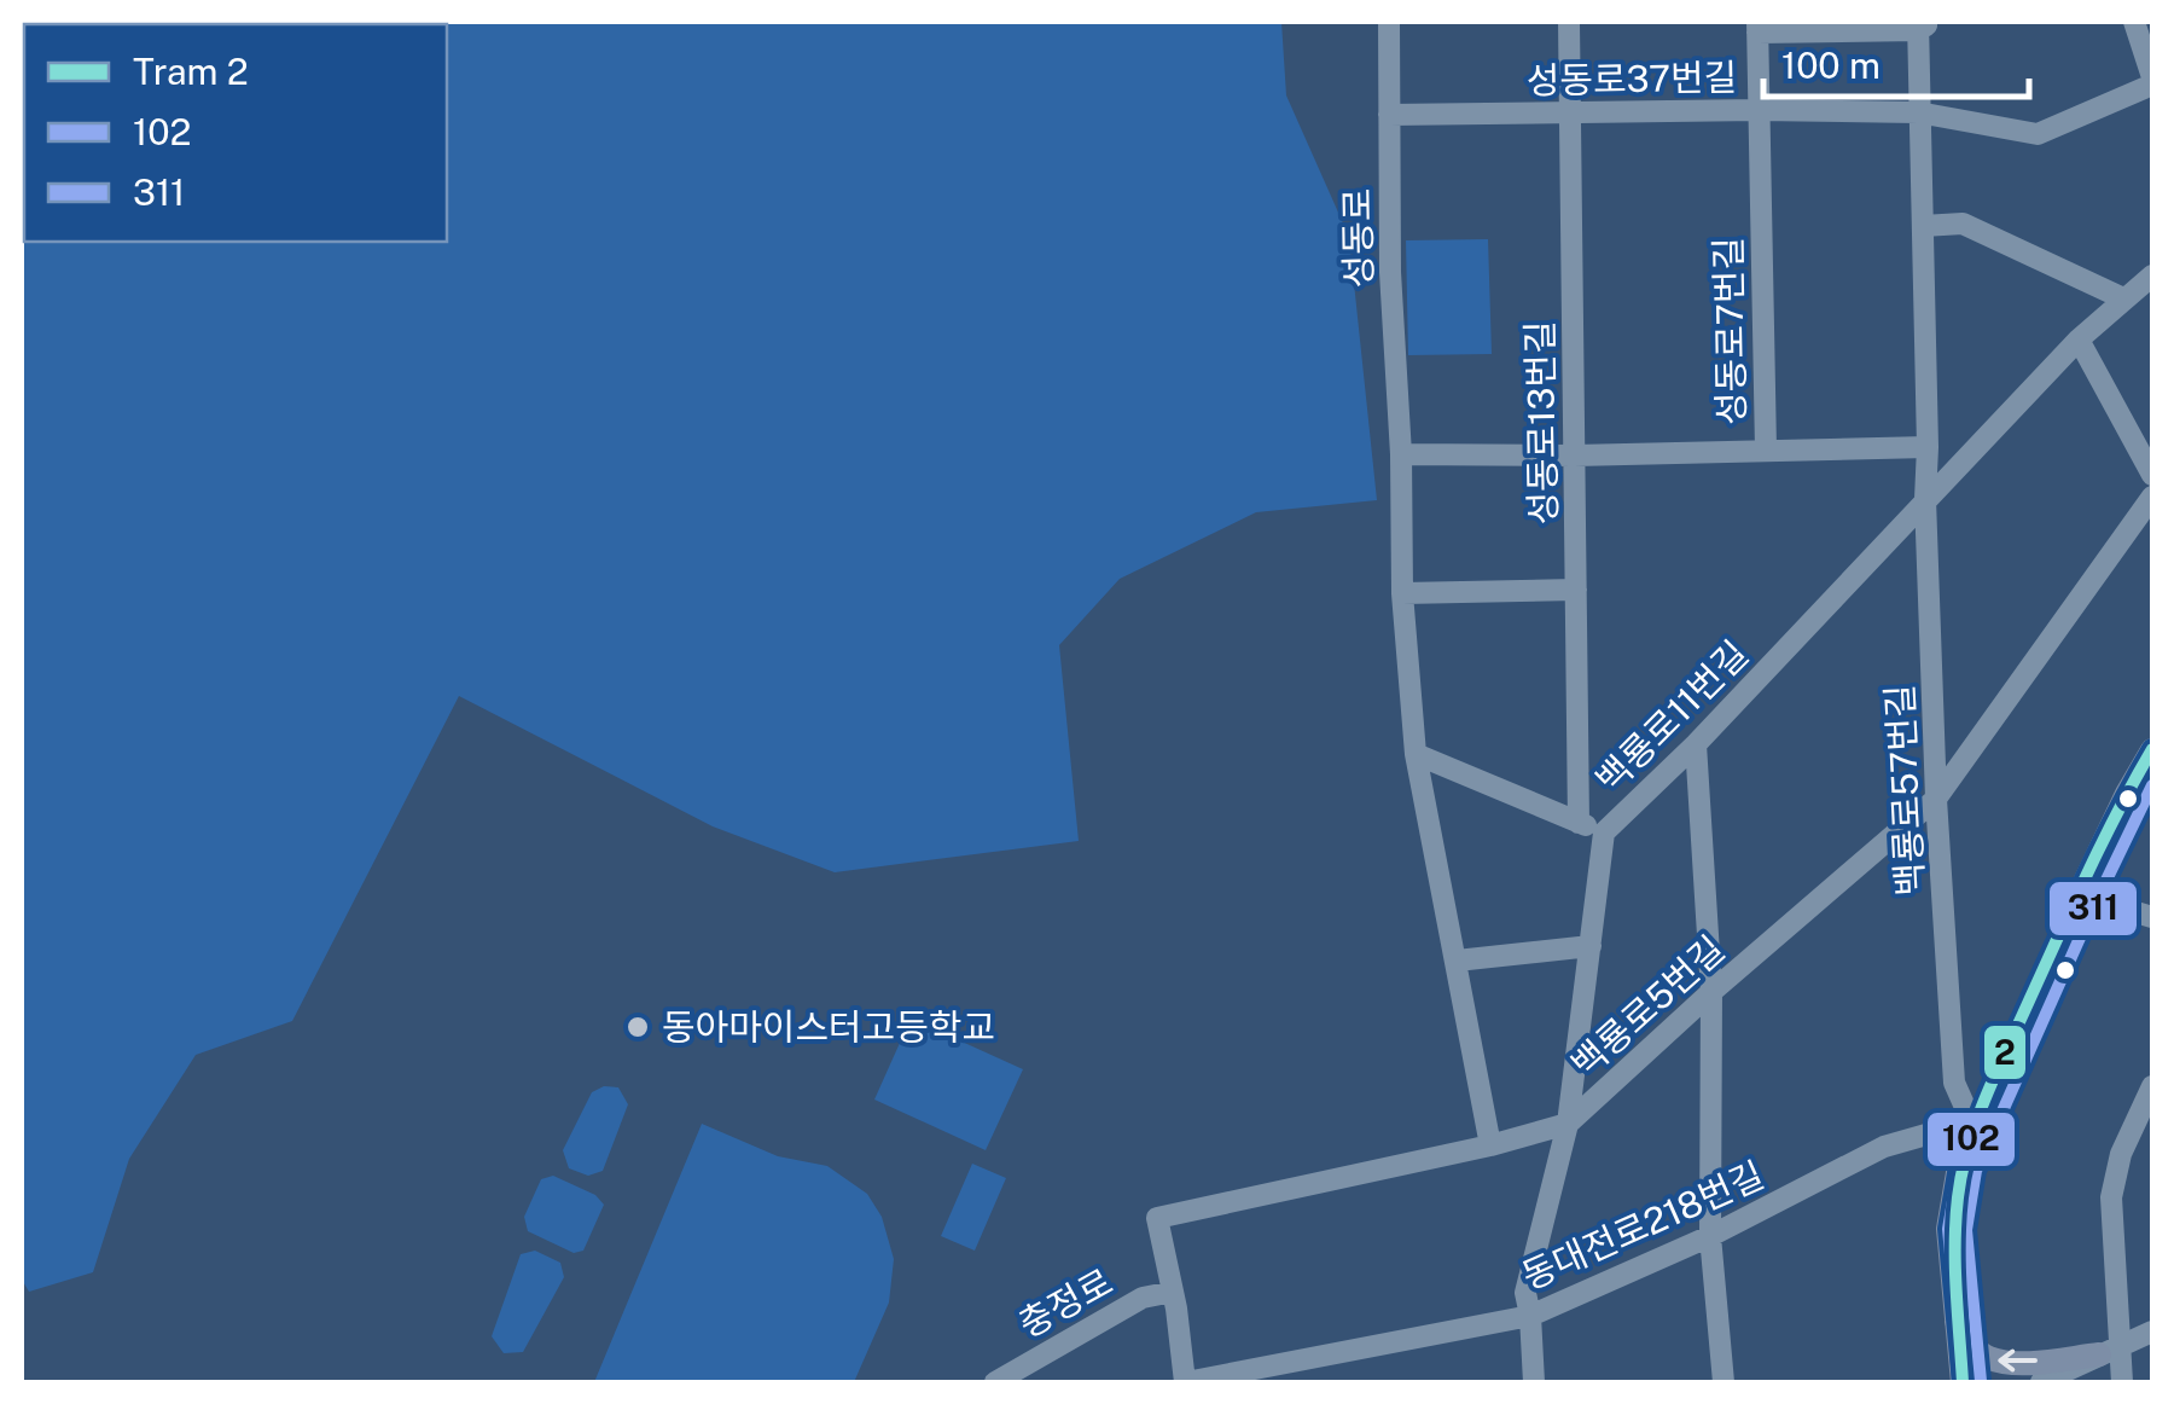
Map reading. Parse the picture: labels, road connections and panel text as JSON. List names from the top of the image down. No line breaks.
{"streets":{"street":["성동로37번길","성동로","성동로7번길","성동로13번길","백룡로11번길","백룡로57번길","백룡로5번길","동대전로218번길","충정로"]},"crossings":[["성동로37번길","성동로"],["성동로37번길","성동로7번길"],["성동로37번길","성동로13번길"],["성동로37번길","백룡로57번길"],["성동로","백룡로5번길"],["성동로7번길","성동로13번길"],["성동로7번길","백룡로57번길"],["백룡로11번길","백룡로57번길"],["백룡로11번길","백룡로5번길"],["백룡로11번길","동대전로218번길"],["백룡로57번길","백룡로5번길"],["백룡로57번길","동대전로218번길"],["백룡로5번길","동대전로218번길"],["백룡로5번길","충정로"]],"places":["동아마이스터고등학교"],"lines":["tram line 2","transit line 102","transit line 311"],"legend":["Tram 2","102","311"],"scale_bar":"100 m"}
